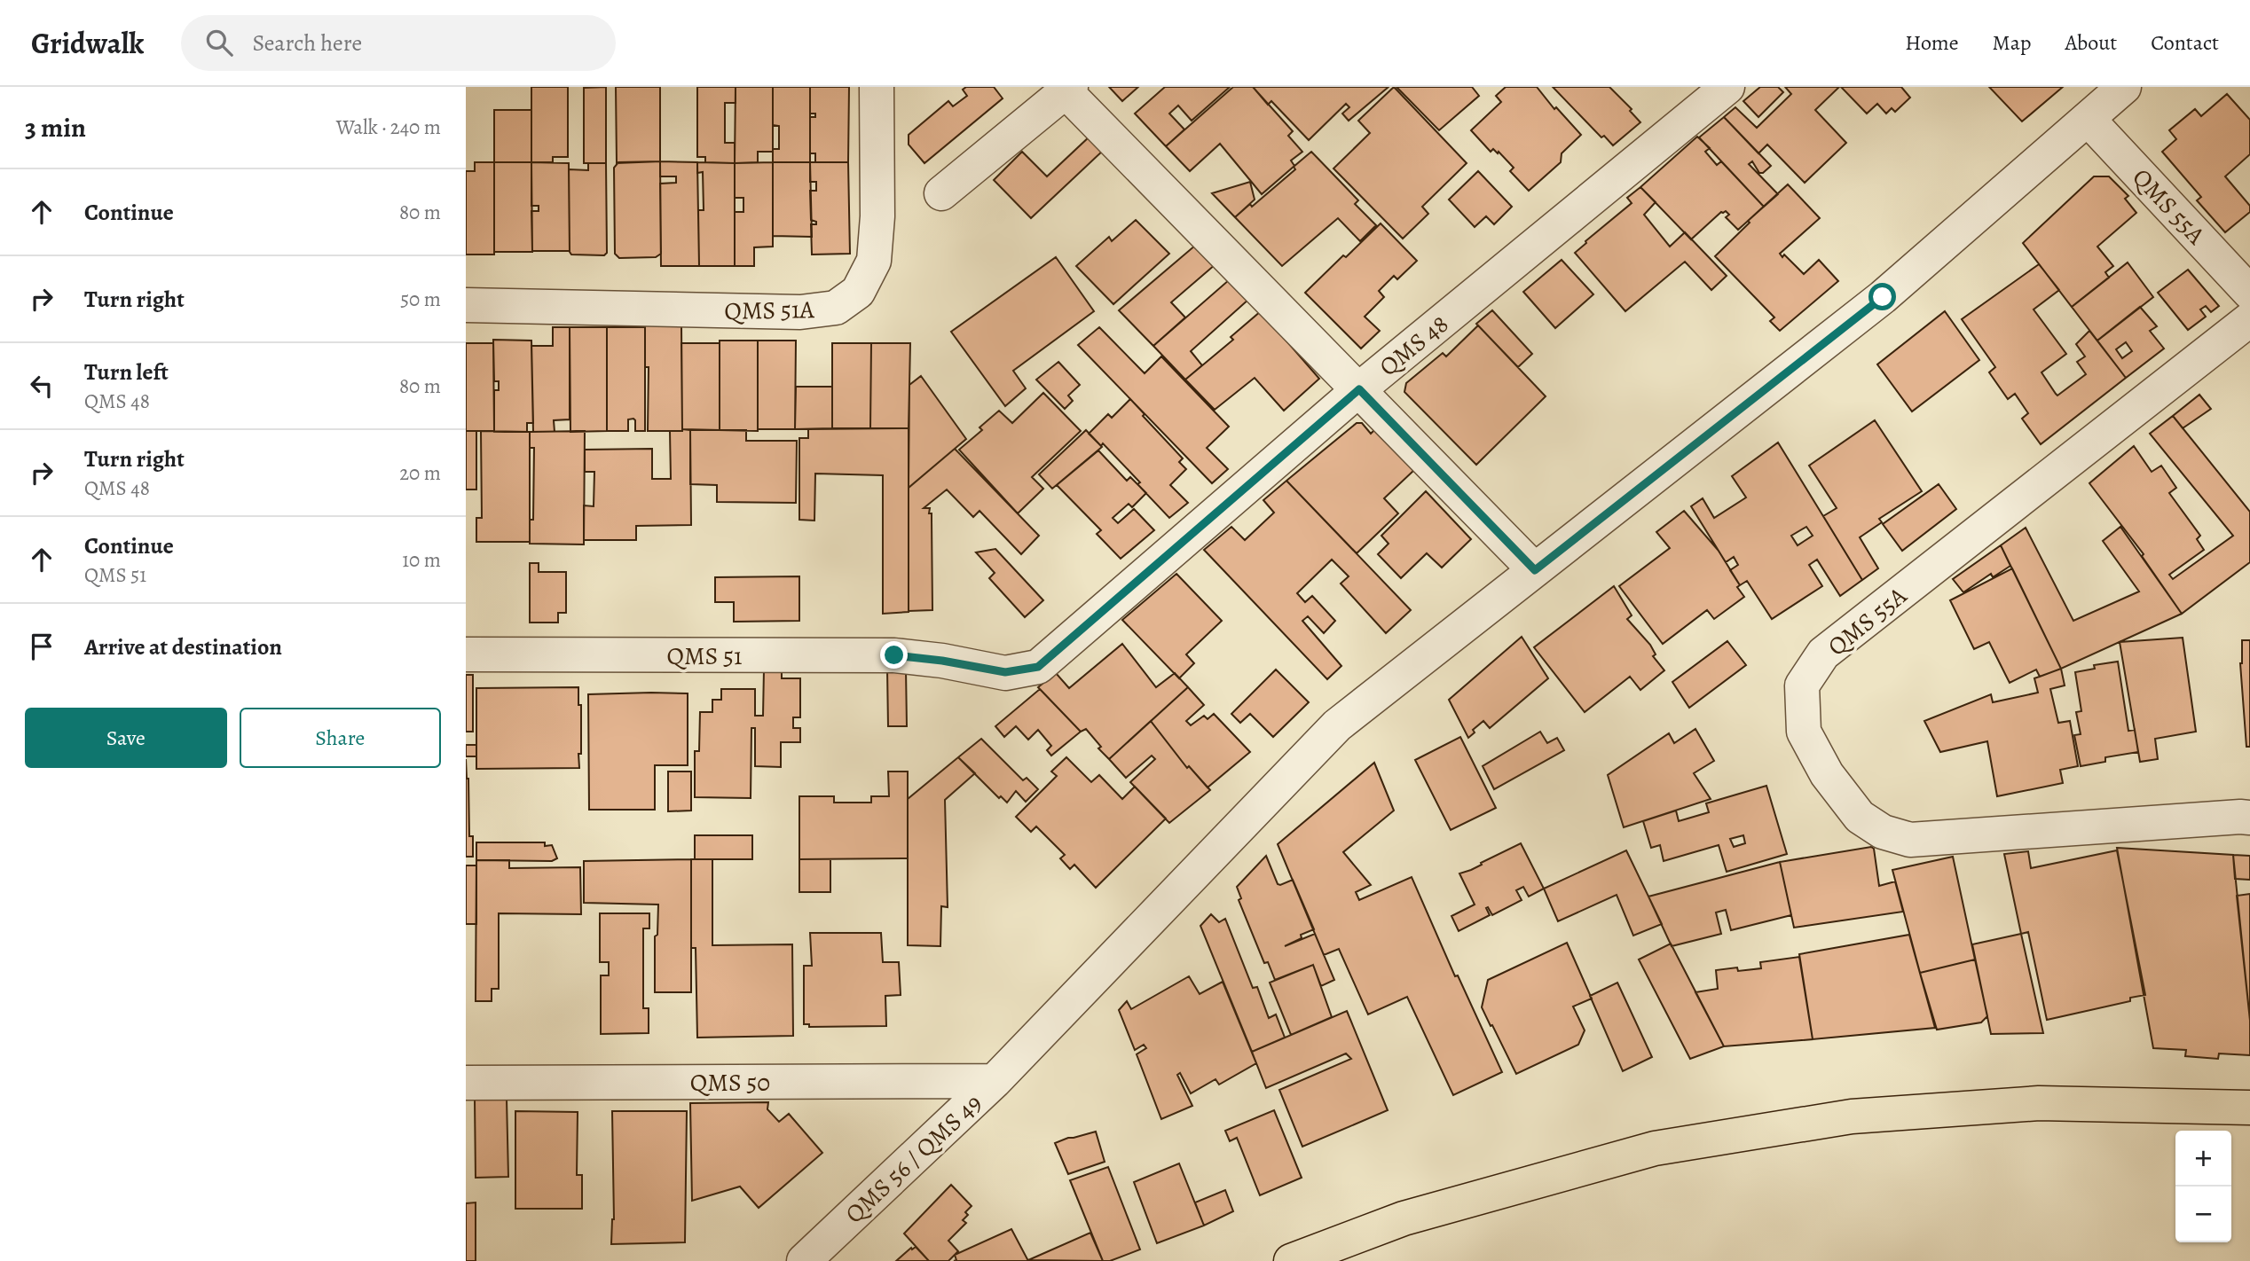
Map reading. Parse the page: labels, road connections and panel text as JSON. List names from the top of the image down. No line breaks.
{"streets":{"street":["QMS 55A","QMS 51A","QMS 48","QMS 51","QMS 50","QMS 56 / QMS 49"]},"crossings":[["QMS 55A","QMS 56 / QMS 49"],["QMS 48","QMS 51"],["QMS 50","QMS 56 / QMS 49"]],"page":{"header":"Gridwalk","search":"Search here","nav":["Home","Map","About","Contact"],"heading":["3 min","Walk · 240 m"],"list":[["Continue","80 m"],["Turn right","50 m"],["Turn left","QMS 48","80 m"],["Turn right","QMS 48","20 m"],["Continue","QMS 51","10 m"],"Arrive at destination"],"buttons":["Save","Share"],"map_buttons":["+","−"]}}
